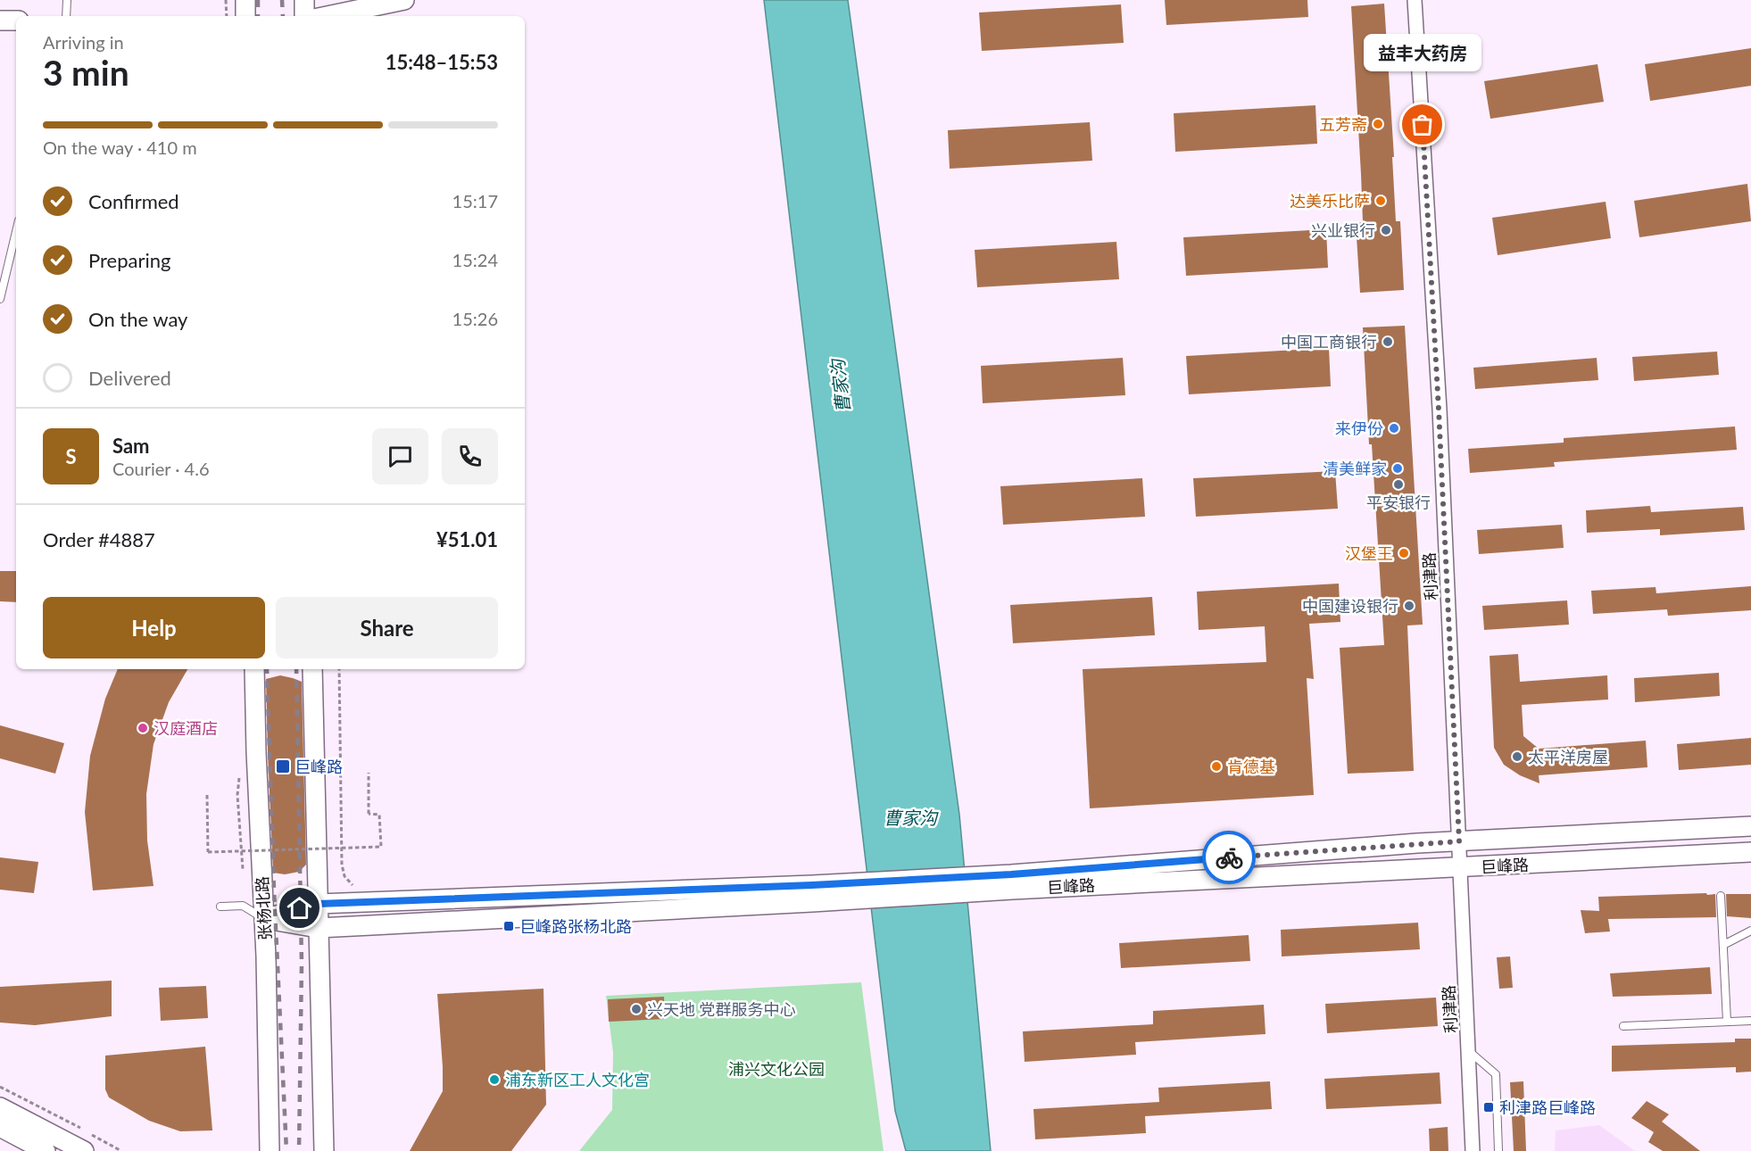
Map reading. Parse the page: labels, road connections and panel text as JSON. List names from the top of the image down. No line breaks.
{"streets":{"main road":["巨峰路","张杨北路"],"street":["利津路"]},"crossings":[["利津路","巨峰路"],["巨峰路","张杨北路"]],"water":["曹家沟"],"parks":["浦兴文化公园"],"places":{"other":["五芳斋","益丰大药房","达美乐比萨","兴业银行","中国工商银行","来伊份","清美鲜家","平安银行","汉堡王","中国建设银行","汉庭酒店","太平洋房屋","肯德基","兴天地 党群服务中心","浦东新区工人文化宫"],"transit":["巨峰路","巨峰路张杨北路","利津路巨峰路"]},"page":{"heading":["3 min","Arriving in","15:48–15:53"],"panel":["Sam","Courier · 4.6","Order #4887","¥51.01"],"bubble":"益丰大药房","bar":"On the way · 410 m","list":[["Confirmed","15:17"],["Preparing","15:24"],["On the way","15:26"],"Delivered"],"round":"S","buttons":["Help","Share"]}}
